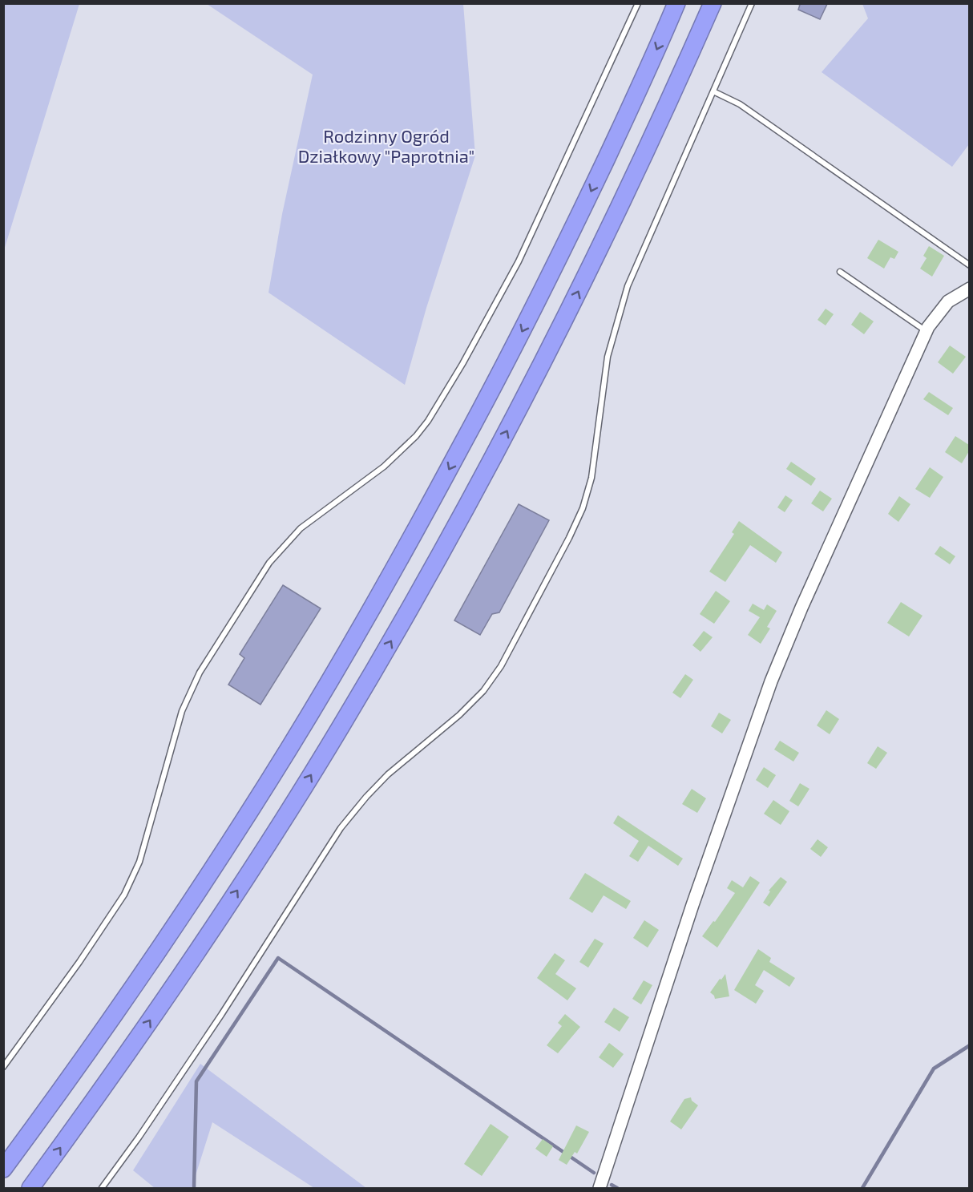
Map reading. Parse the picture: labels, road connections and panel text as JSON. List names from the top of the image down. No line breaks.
{"parks":["Rodzinny Ogród Działkowy \"Paprotnia\""]}
